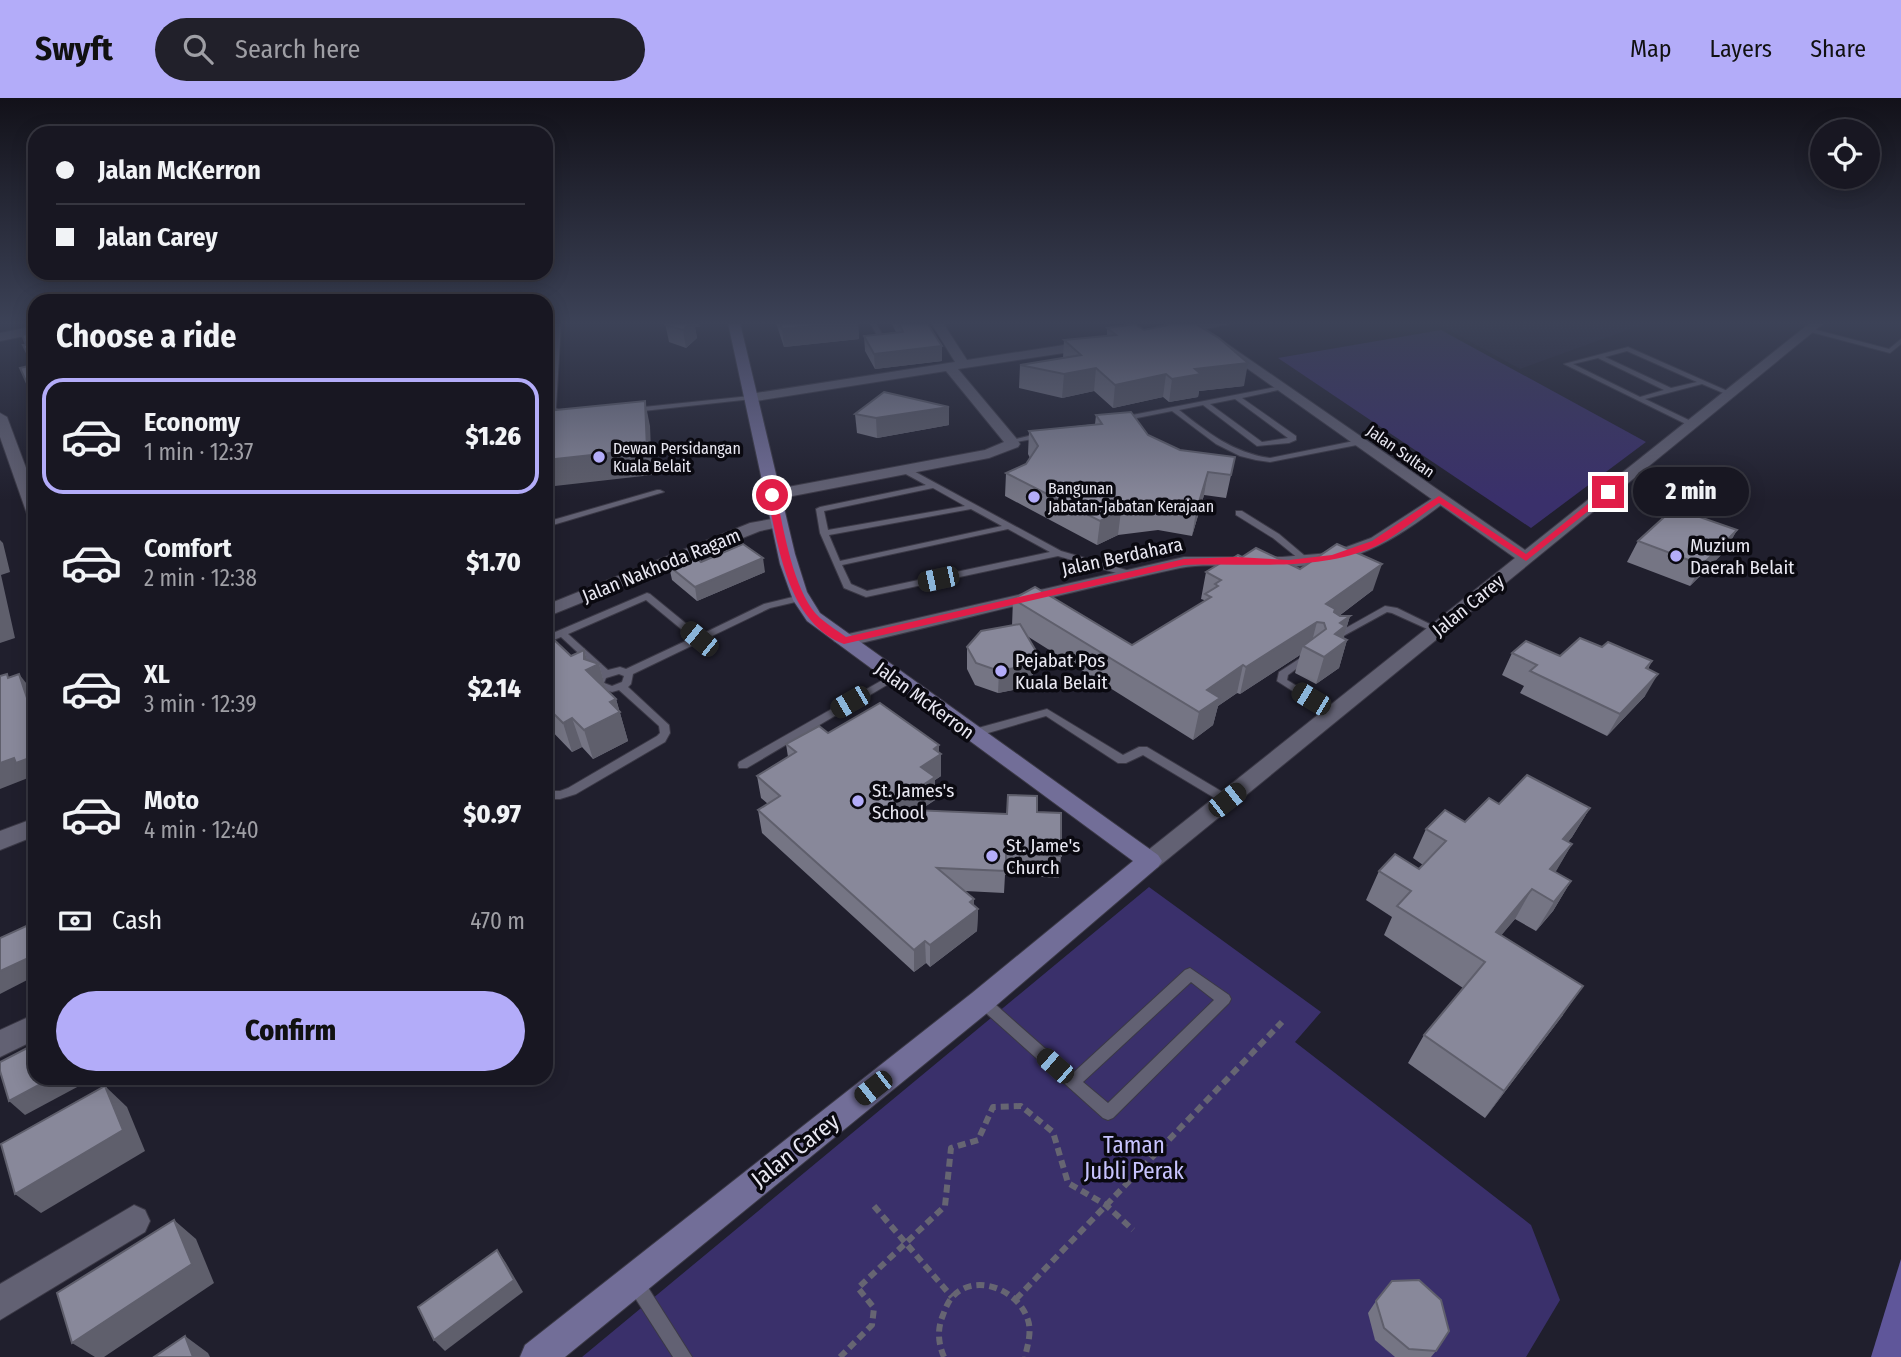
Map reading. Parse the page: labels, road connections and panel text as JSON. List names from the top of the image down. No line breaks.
{"streets":{"main road":["Jalan Carey","Jalan McKerron"],"street":["Jalan Sultan","Jalan Berdahara","Jalan Nakhoda Ragam"]},"crossings":[["Jalan Sultan","Jalan Berdahara"],["Jalan Sultan","Jalan Carey"],["Jalan Berdahara","Jalan McKerron"],["Jalan Nakhoda Ragam","Jalan McKerron"],["Jalan Carey","Jalan McKerron"]],"parks":["Taman Jubli Perak"],"places":["Dewan Persidangan Kuala Belait","Bangunan Jabatan-Jabatan Kerajaan","Muzium Daerah Belait","Pejabat Pos Kuala Belait","St. James's School","St. Jame's Church"],"page":{"header":"Swyft","search":"Search here","nav":["Map","Layers","Share"],"banner":["Jalan McKerron","Jalan Carey"],"heading":"Choose a ride","list":[{"name":"Economy","note":"1 min · 12:37","value":"$1.26"},{"name":"Comfort","note":"2 min · 12:38","value":"$1.70"},{"name":"XL","note":"3 min · 12:39","value":"$2.14"},{"name":"Moto","note":"4 min · 12:40","value":"$0.97"}],"bubble":"2 min","pay":["Cash","470 m"],"buttons":"Confirm"}}
